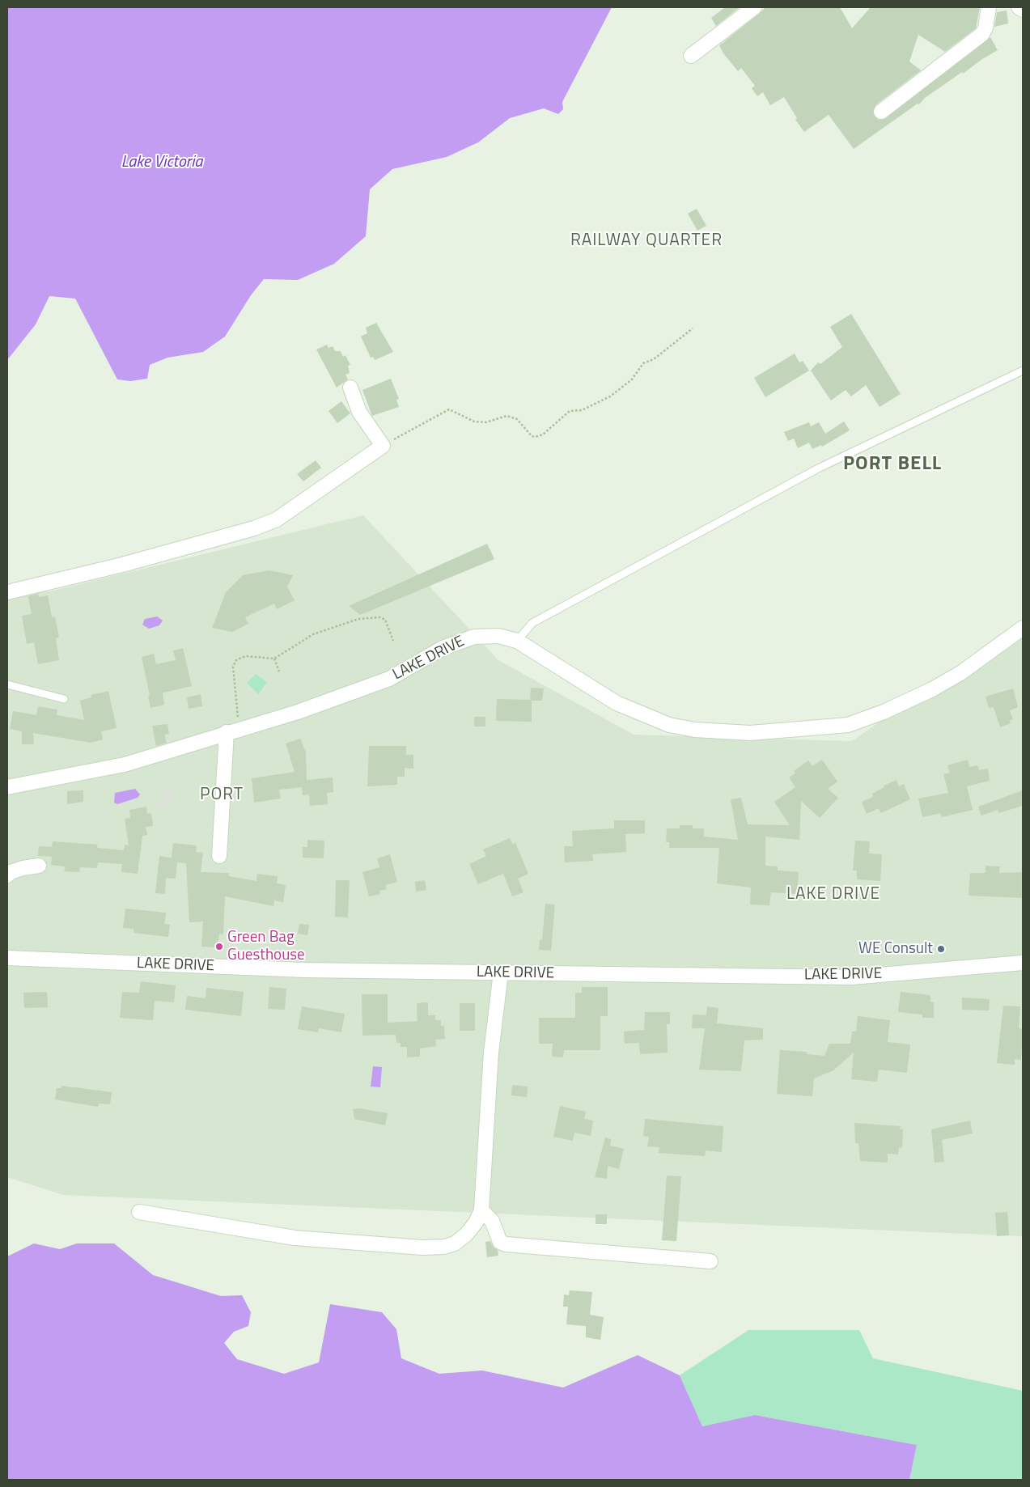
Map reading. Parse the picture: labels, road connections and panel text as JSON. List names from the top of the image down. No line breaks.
{"streets":{"street":["LAKE DRIVE"]},"districts":["RAILWAY QUARTER","PORT BELL","PORT","LAKE DRIVE"],"water":["Lake Victoria"],"places":["Green Bag Guesthouse","WE Consult"]}
